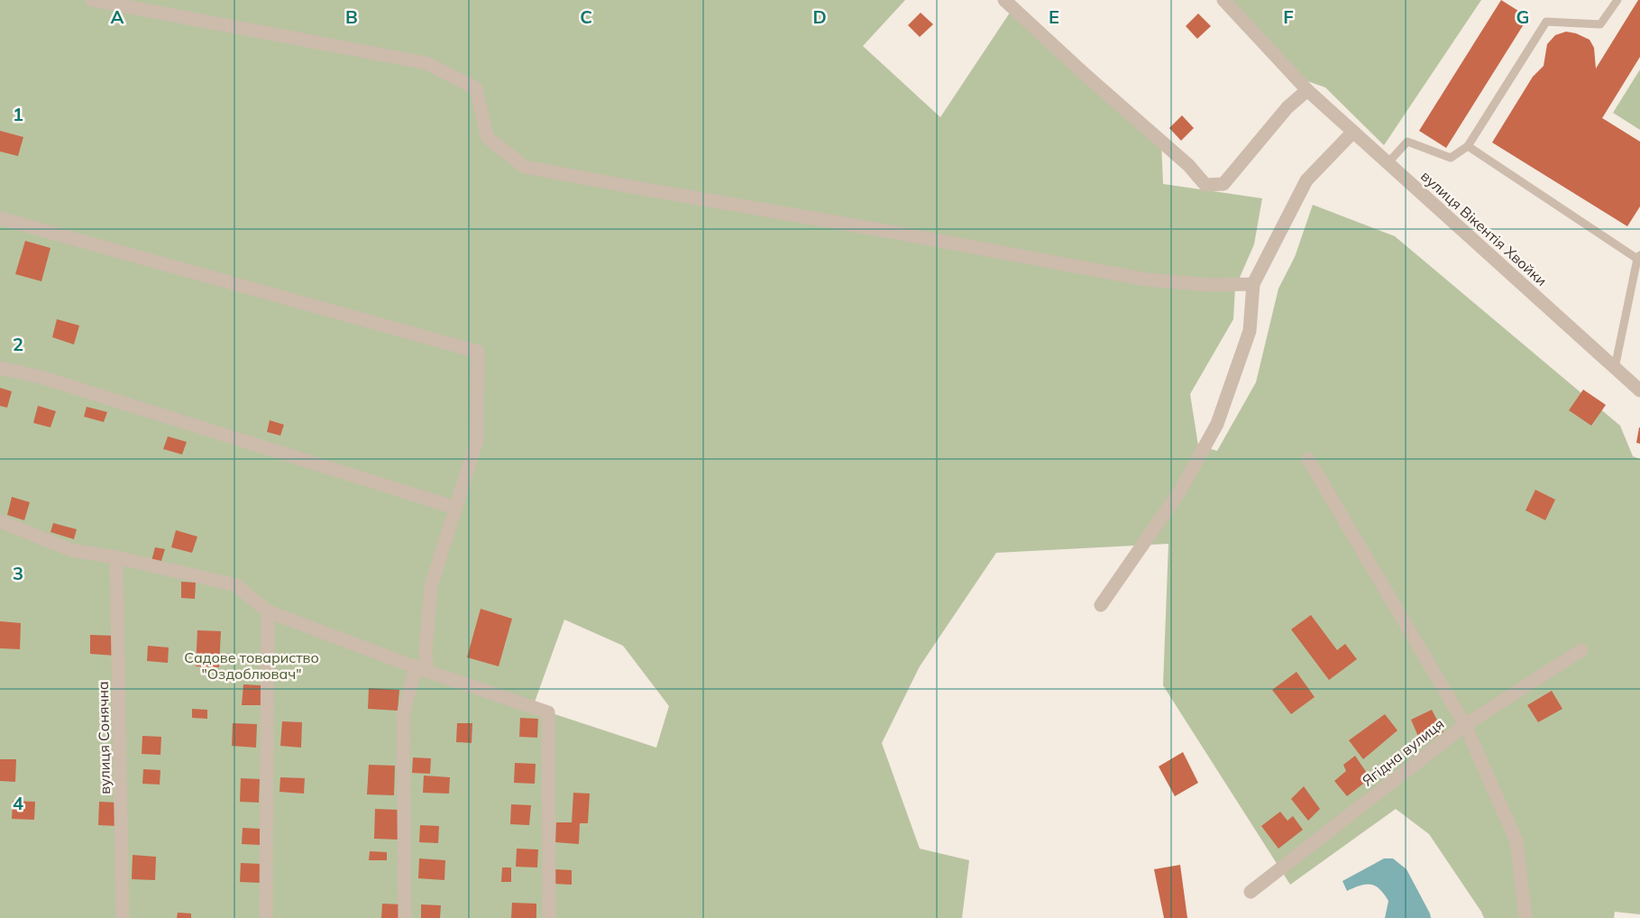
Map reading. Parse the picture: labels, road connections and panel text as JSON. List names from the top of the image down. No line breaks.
{"streets":{"street":["вулиця Вікентія Хвойки","вулиця Сонячна","Ягідна вулиця"]},"parks":["Садове товариство \"Оздоблювач\""],"grid":{"columns":["A","B","C","D","E","F","G"],"rows":["1","2","3","4"]}}
